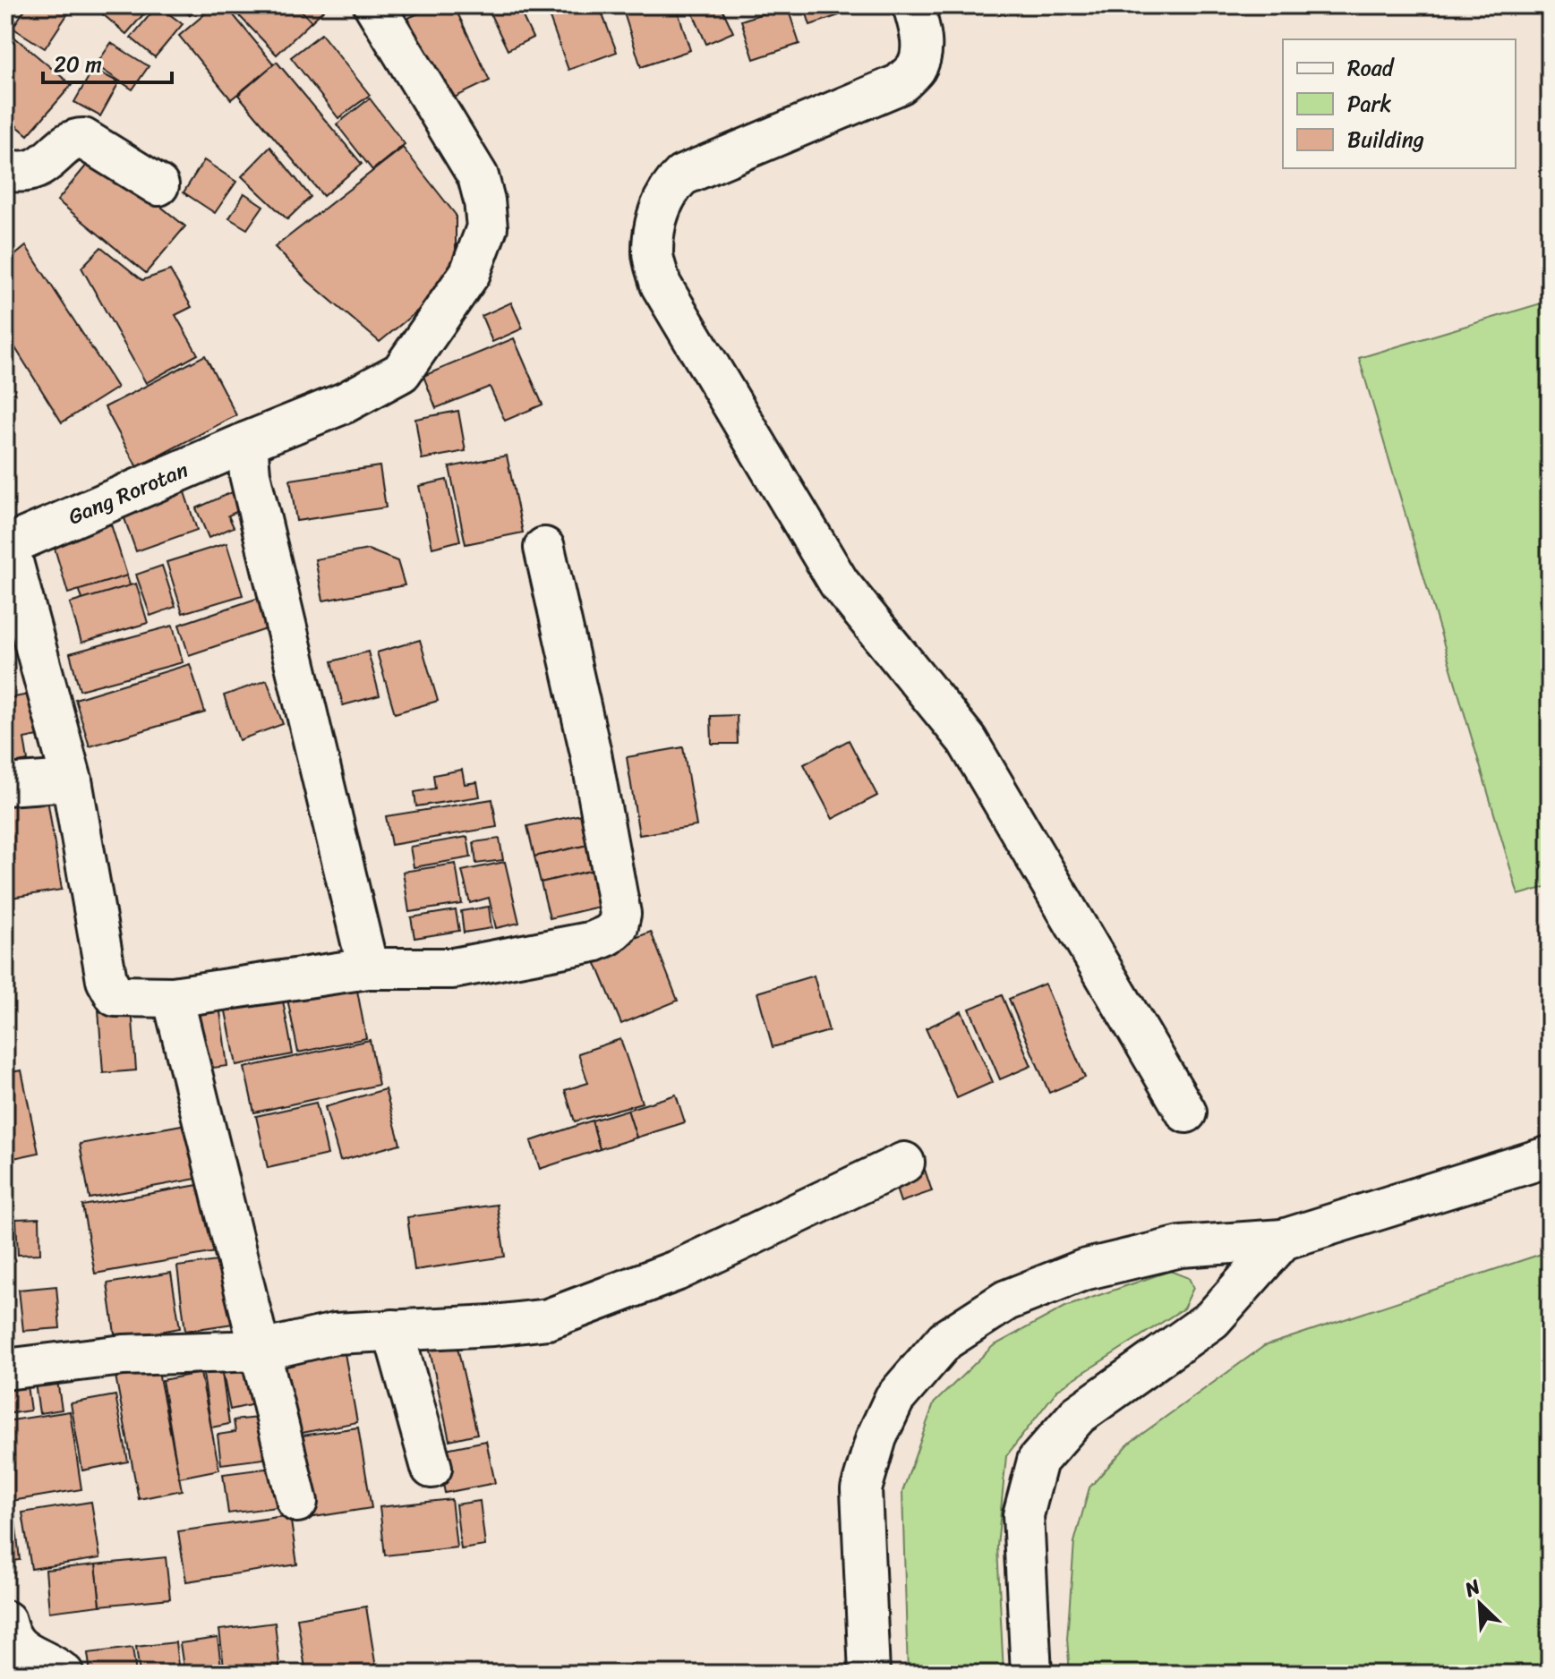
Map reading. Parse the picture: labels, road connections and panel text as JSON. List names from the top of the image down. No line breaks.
{"streets":{"street":["Gang Rorotan"]},"legend":["Road","Park","Building"],"scale_bar":"20 m","north":"top left"}
